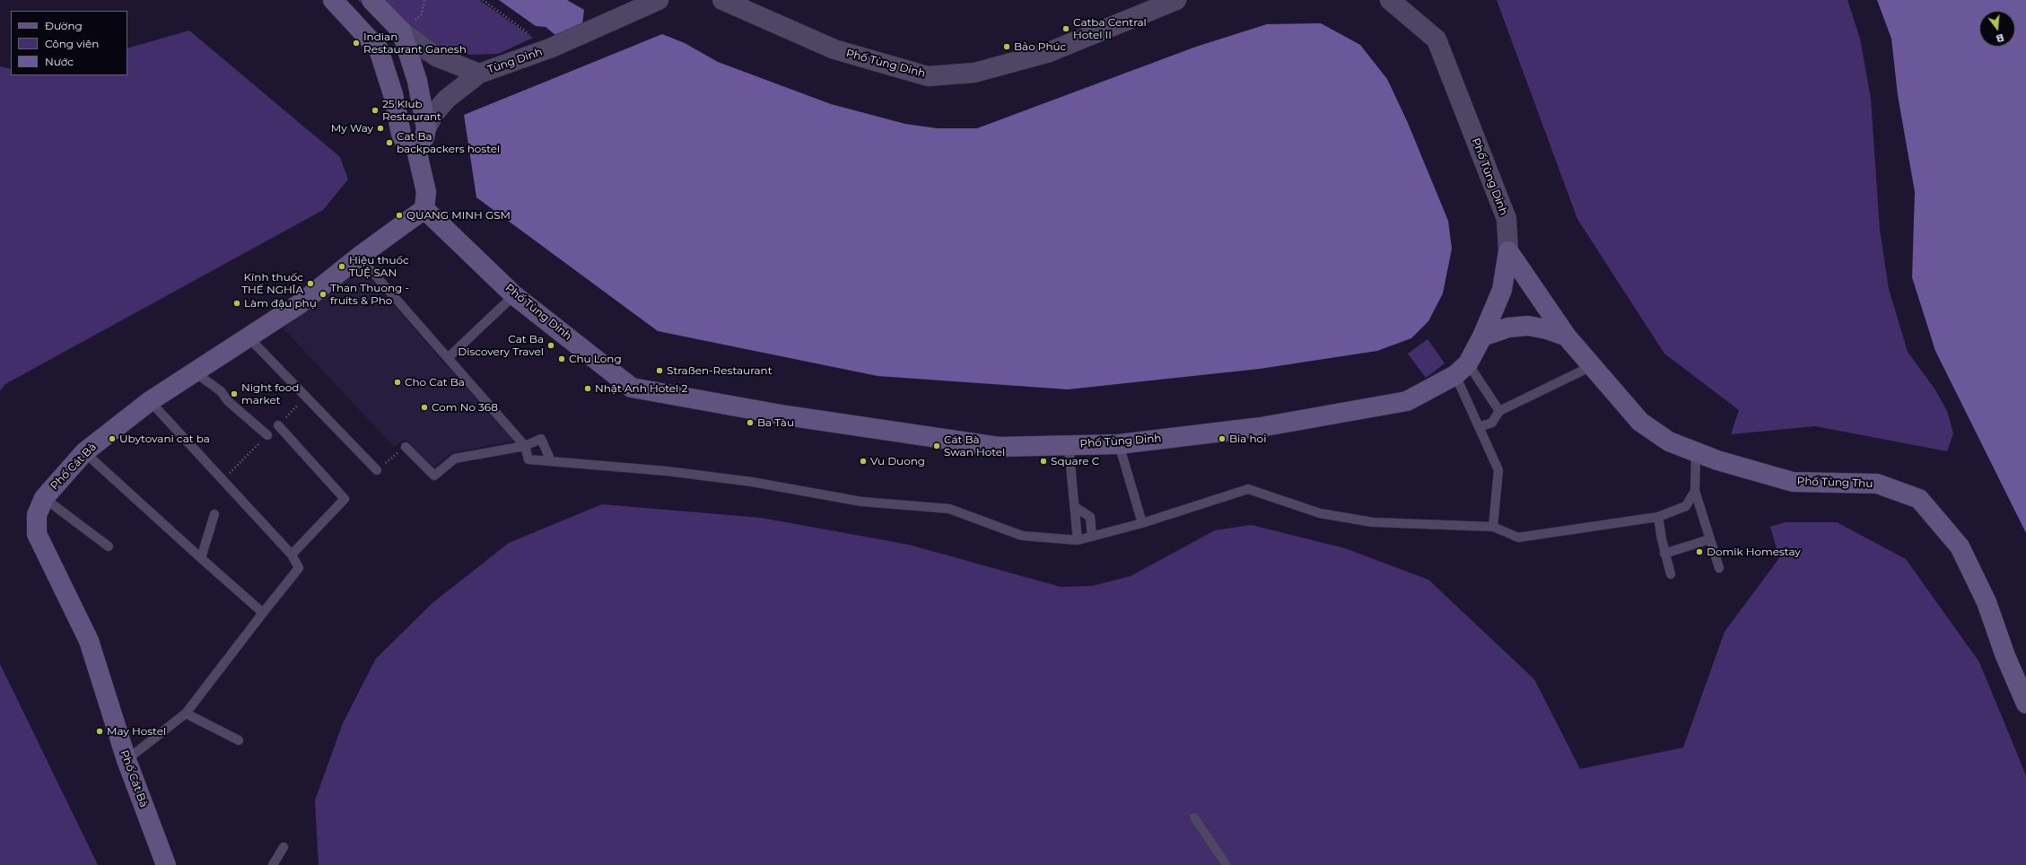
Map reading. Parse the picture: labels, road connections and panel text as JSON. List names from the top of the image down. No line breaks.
{"streets":{"main road":["Phố Tùng Dinh","Phố Cát Bà","Phố Tùng Thu"],"street":["Tùng Dinh"]},"crossings":[["Phố Tùng Dinh","Phố Cát Bà"],["Phố Tùng Dinh","Phố Tùng Thu"]],"places":["Catba Central Hotel II","Indian Restaurant Ganesh","Bảo Phúc","25 Klub Restaurant","My Way","Cat Ba backpackers hostel","QUANG MINH GSM","Hiệu thuốc TUỆ SAN","Kính thuốc THẾ NGHĨA","Than Thuong - fruits & Pho","Làm đậu phụ","Cat Ba Discovery Travel","Chu Long","Straßen-Restaurant","Cho Cat Ba","Nhật Anh Hotel 2","Night food market","Com No 368","Ba Tàu","Ubytovani cat ba","Bia hoi","Cát Bà Swan Hotel","Vu Duong","Square C","Domik Homestay","May Hostel"],"legend":["Đường","Công viên","Nước"],"north":"bottom"}
